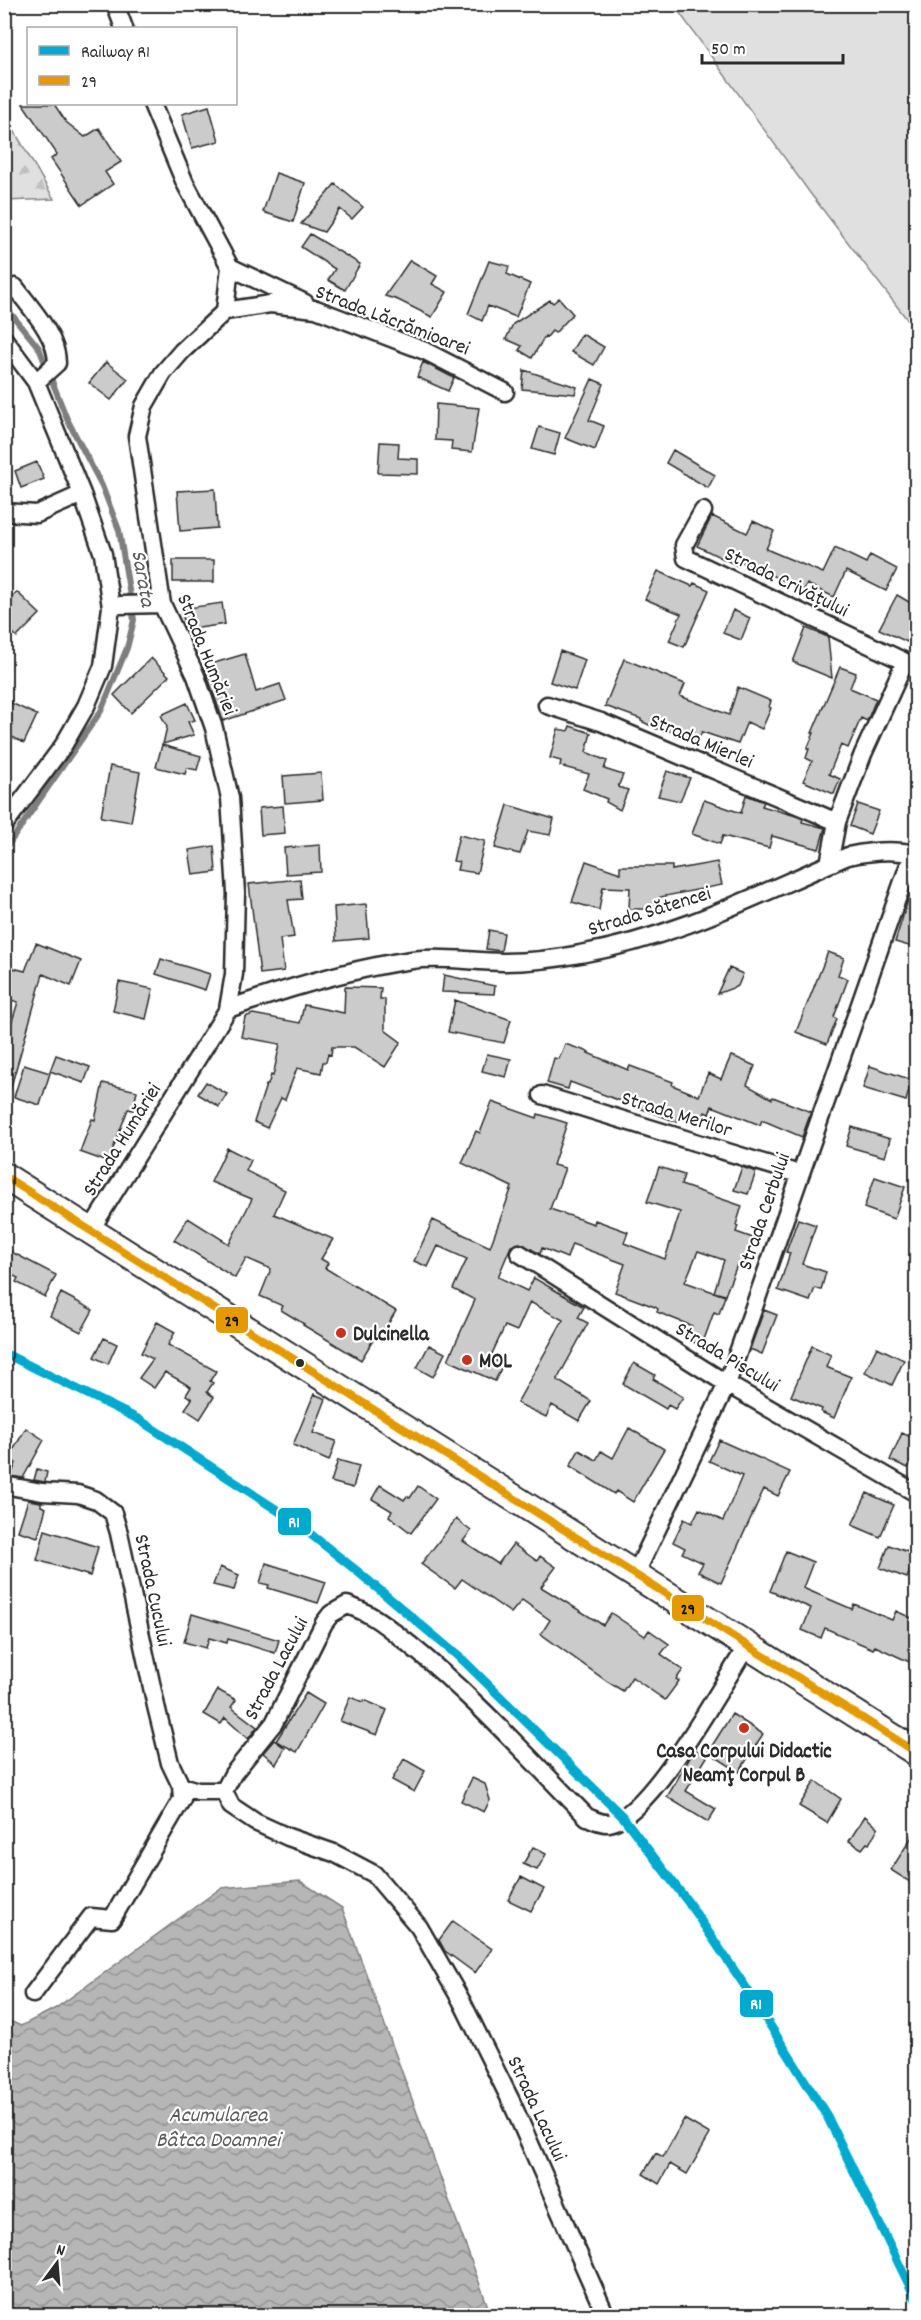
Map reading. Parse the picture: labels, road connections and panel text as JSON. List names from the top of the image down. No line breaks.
{"streets":{"street":["Strada Lăcrămioarei","Strada Crivățului","Strada Humăriei","Strada Mierlei","Strada Sătencei","Strada Merilor","Strada Cerbului","Strada Piscului","Strada Cucului","Strada Lacului"]},"crossings":[["Strada Lăcrămioarei","Strada Humăriei"],["Strada Humăriei","Strada Sătencei"],["Strada Sătencei","Strada Cerbului"],["Strada Merilor","Strada Cerbului"],["Strada Cerbului","Strada Piscului"]],"water":["Sarata","Acumularea Bâtca Doamnei"],"places":["Dulcinella","MOL","Casa Corpului Didactic Neamţ Corpul B"],"lines":["transit line 29","rail line R1"],"legend":["Railway R1","29"],"scale_bar":"50 m","north":"top"}
